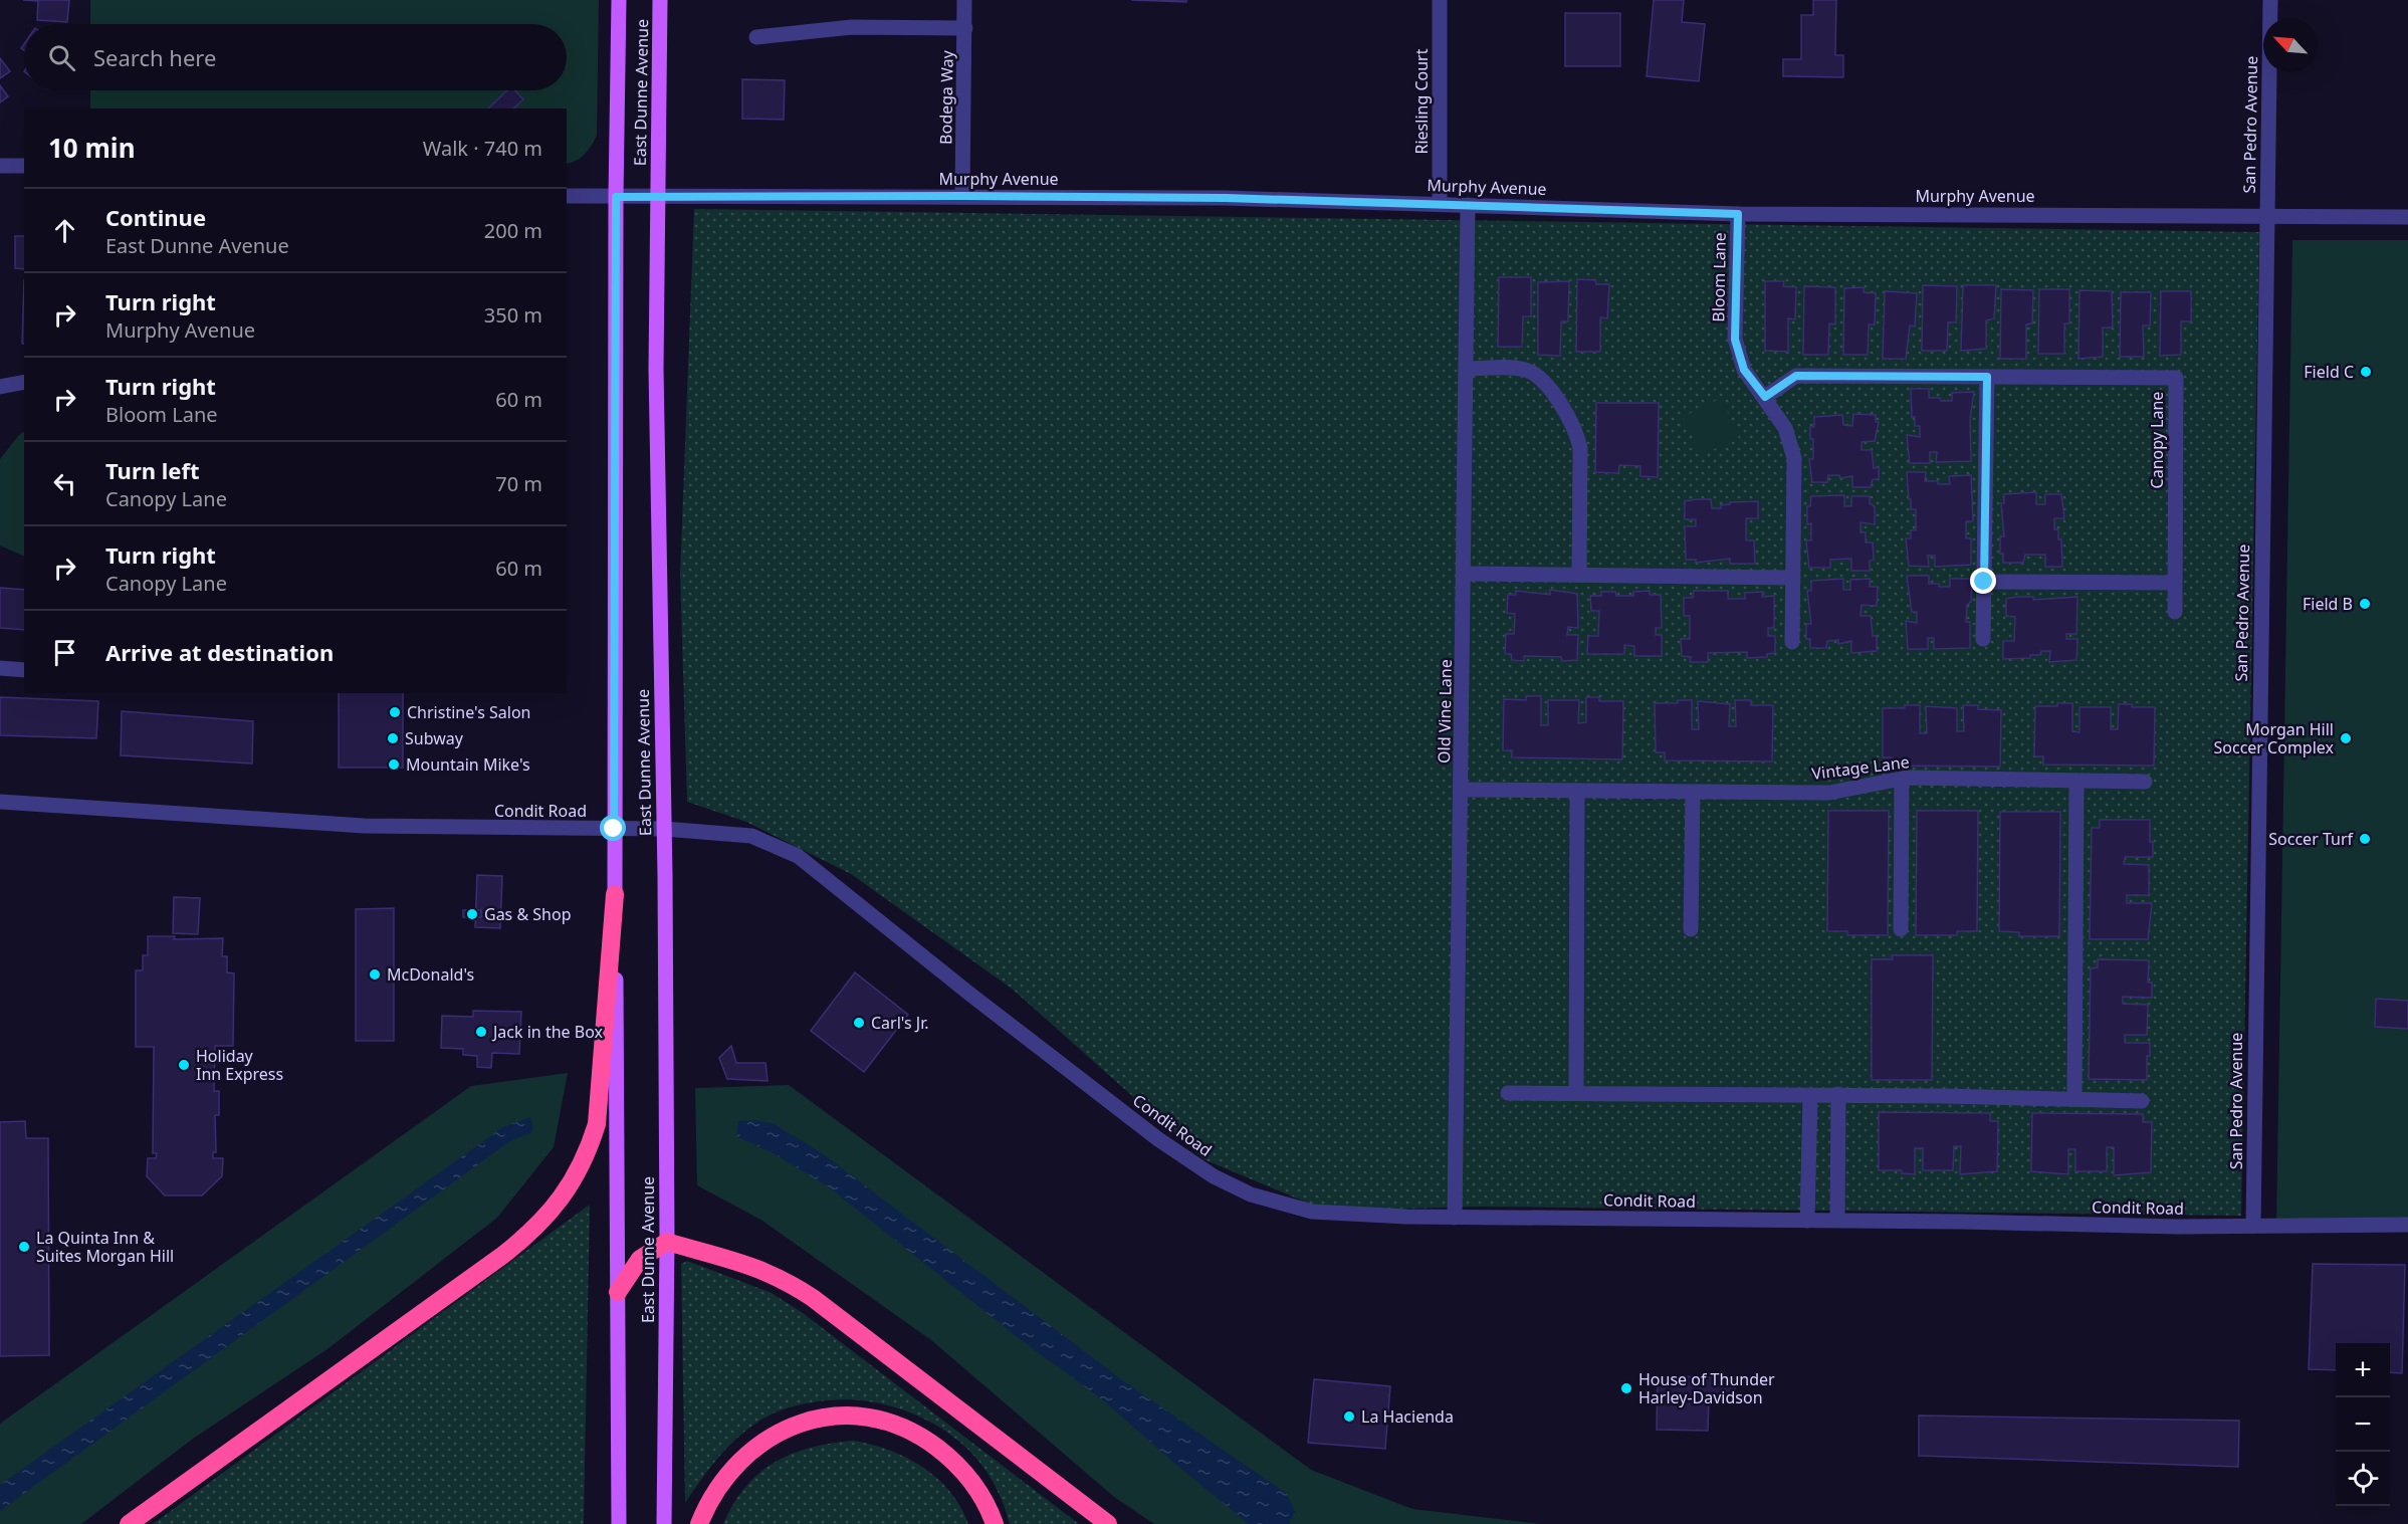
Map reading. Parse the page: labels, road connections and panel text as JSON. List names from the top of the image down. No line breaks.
{"streets":{"main road":["East Dunne Avenue"],"street":["Bodega Way","Riesling Court","San Pedro Avenue","Murphy Avenue","Bloom Lane","Canopy Lane","Old Vine Lane","Vintage Lane","Condit Road"]},"crossings":[["East Dunne Avenue","Murphy Avenue"],["East Dunne Avenue","Condit Road"],["Bodega Way","Murphy Avenue"],["Riesling Court","Murphy Avenue"],["San Pedro Avenue","Murphy Avenue"],["San Pedro Avenue","Condit Road"],["Murphy Avenue","Bloom Lane"],["Murphy Avenue","Old Vine Lane"],["Bloom Lane","Canopy Lane"],["Old Vine Lane","Vintage Lane"],["Old Vine Lane","Condit Road"]],"places":["Field C","Field B","Christine's Salon","Subway","Morgan Hill Soccer Complex","Mountain Mike's","Soccer Turf","Gas & Shop","McDonald's","Carl's Jr.","Jack in the Box","Holiday Inn Express","La Quinta Inn & Suites Morgan Hill","House of Thunder Harley-Davidson","La Hacienda"],"north":"top left","page":{"search":"Search here","heading":["10 min","Walk · 740 m"],"list":[["Continue","East Dunne Avenue","200 m"],["Turn right","Murphy Avenue","350 m"],["Turn right","Bloom Lane","60 m"],["Turn left","Canopy Lane","70 m"],["Turn right","Canopy Lane","60 m"],"Arrive at destination"],"map_buttons":["+","−"]}}
